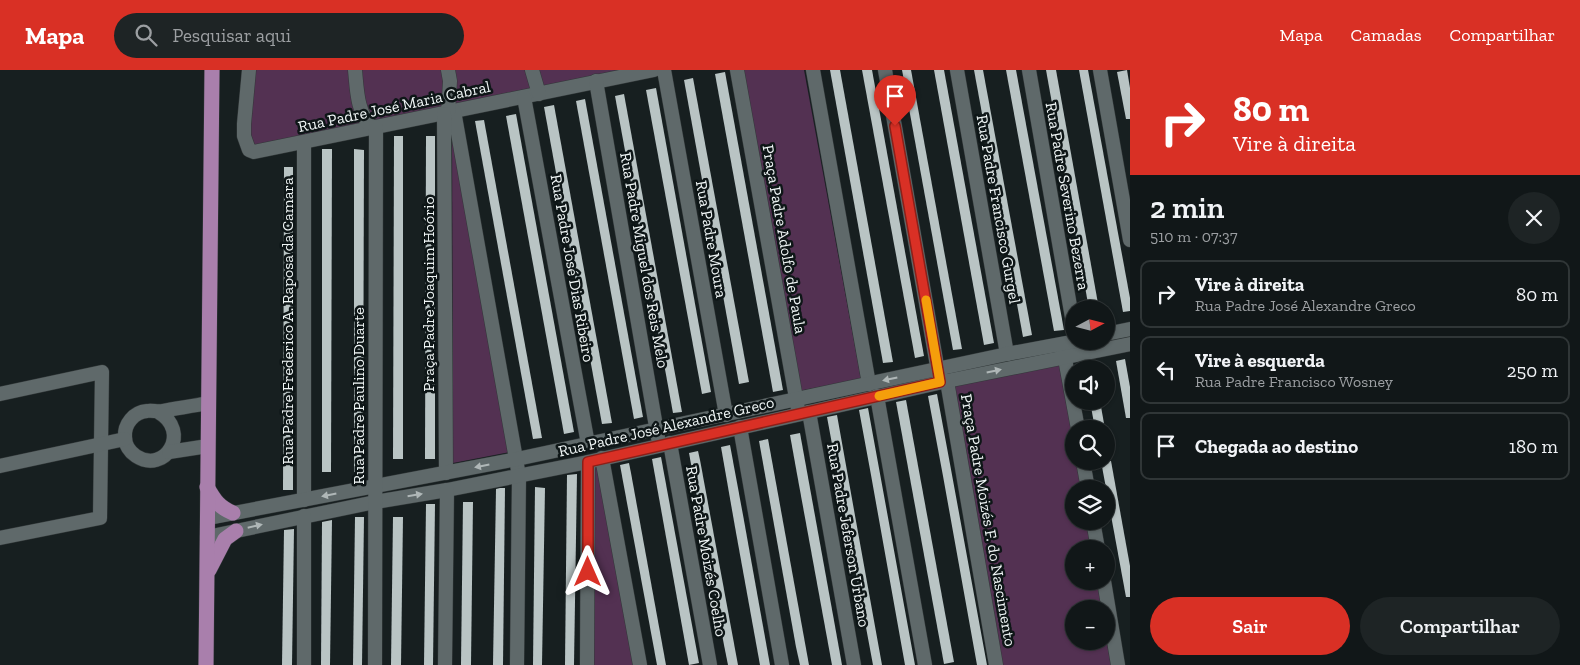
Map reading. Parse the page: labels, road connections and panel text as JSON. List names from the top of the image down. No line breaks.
{"streets":{"street":["Rua Padre José Maria Cabral","Rua Padre Severino Bezerra","Rua Padre Francisco Gurgel","Rua Padre Moura","Praça Padre Adolfo de Paula","Rua Padre Miguel dos Reis Melo","Rua Padre José Dias Ribeiro","Praça Padre Joaquim Hoório","Rua Padre Frederico A. Raposa da Camara","Rua Padre Paulino Duarte","Rua Padre José Alexandre Greco","Praça Padre Moizés F. do Nascimento","Rua Padre Jeferson Urbano","Rua Padre Moizés Coelho"]},"crossings":[["Rua Padre José Maria Cabral","Rua Padre Miguel dos Reis Melo"],["Rua Padre José Maria Cabral","Rua Padre José Dias Ribeiro"],["Rua Padre José Maria Cabral","Praça Padre Joaquim Hoório"],["Rua Padre José Maria Cabral","Rua Padre Frederico A. Raposa da Camara"],["Rua Padre José Maria Cabral","Rua Padre Paulino Duarte"],["Rua Padre Francisco Gurgel","Rua Padre José Alexandre Greco"],["Rua Padre Moura","Rua Padre José Alexandre Greco"],["Praça Padre Adolfo de Paula","Rua Padre José Alexandre Greco"],["Praça Padre Adolfo de Paula","Rua Padre Jeferson Urbano"],["Rua Padre Miguel dos Reis Melo","Rua Padre José Alexandre Greco"],["Rua Padre Miguel dos Reis Melo","Rua Padre Moizés Coelho"],["Rua Padre José Dias Ribeiro","Rua Padre José Alexandre Greco"],["Praça Padre Joaquim Hoório","Rua Padre José Alexandre Greco"],["Rua Padre Frederico A. Raposa da Camara","Rua Padre José Alexandre Greco"],["Rua Padre Paulino Duarte","Rua Padre José Alexandre Greco"],["Rua Padre José Alexandre Greco","Praça Padre Moizés F. do Nascimento"],["Rua Padre José Alexandre Greco","Rua Padre Jeferson Urbano"],["Rua Padre José Alexandre Greco","Rua Padre Moizés Coelho"]],"north":"right","page":{"header":"Mapa","search":"Pesquisar aqui","nav":["Mapa","Camadas","Compartilhar"],"turn":["80 m","Vire à direita"],"heading":["2 min","510 m · 07:37"],"list":[{"name":"Vire à direita","note":"Rua Padre José Alexandre Greco","value":"80 m"},{"name":"Vire à esquerda","note":"Rua Padre Francisco Wosney","value":"250 m"},{"name":"Chegada ao destino","value":"180 m"}],"map_buttons":["+","−"],"buttons":["Sair","Compartilhar"]}}
